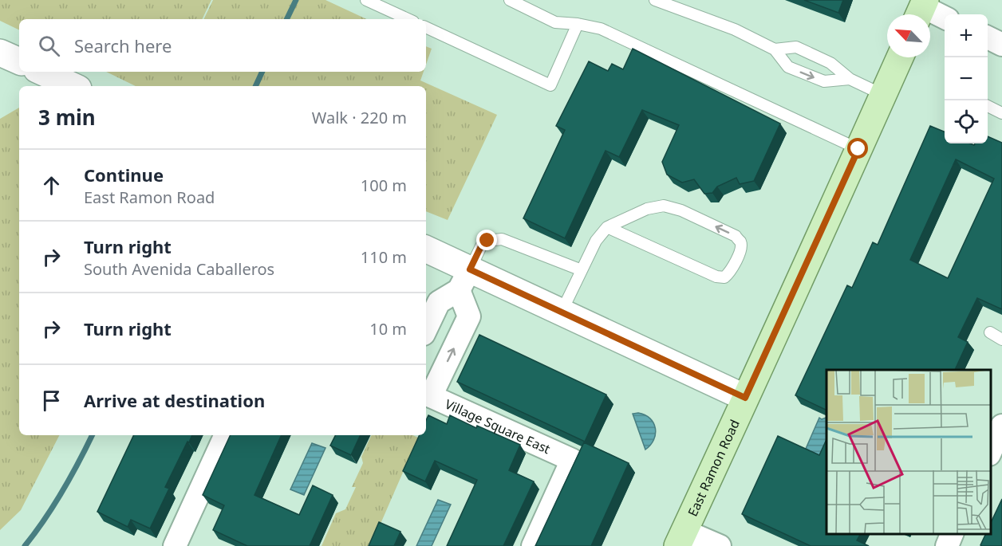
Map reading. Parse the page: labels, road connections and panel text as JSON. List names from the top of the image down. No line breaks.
{"streets":{"main road":["East Ramon Road"],"street":["Village Square East"]},"north":"top left","page":{"map_buttons":["+","−"],"search":"Search here","heading":["3 min","Walk · 220 m"],"list":[["Continue","East Ramon Road","100 m"],["Turn right","South Avenida Caballeros","110 m"],["Turn right","10 m"],"Arrive at destination"]}}
